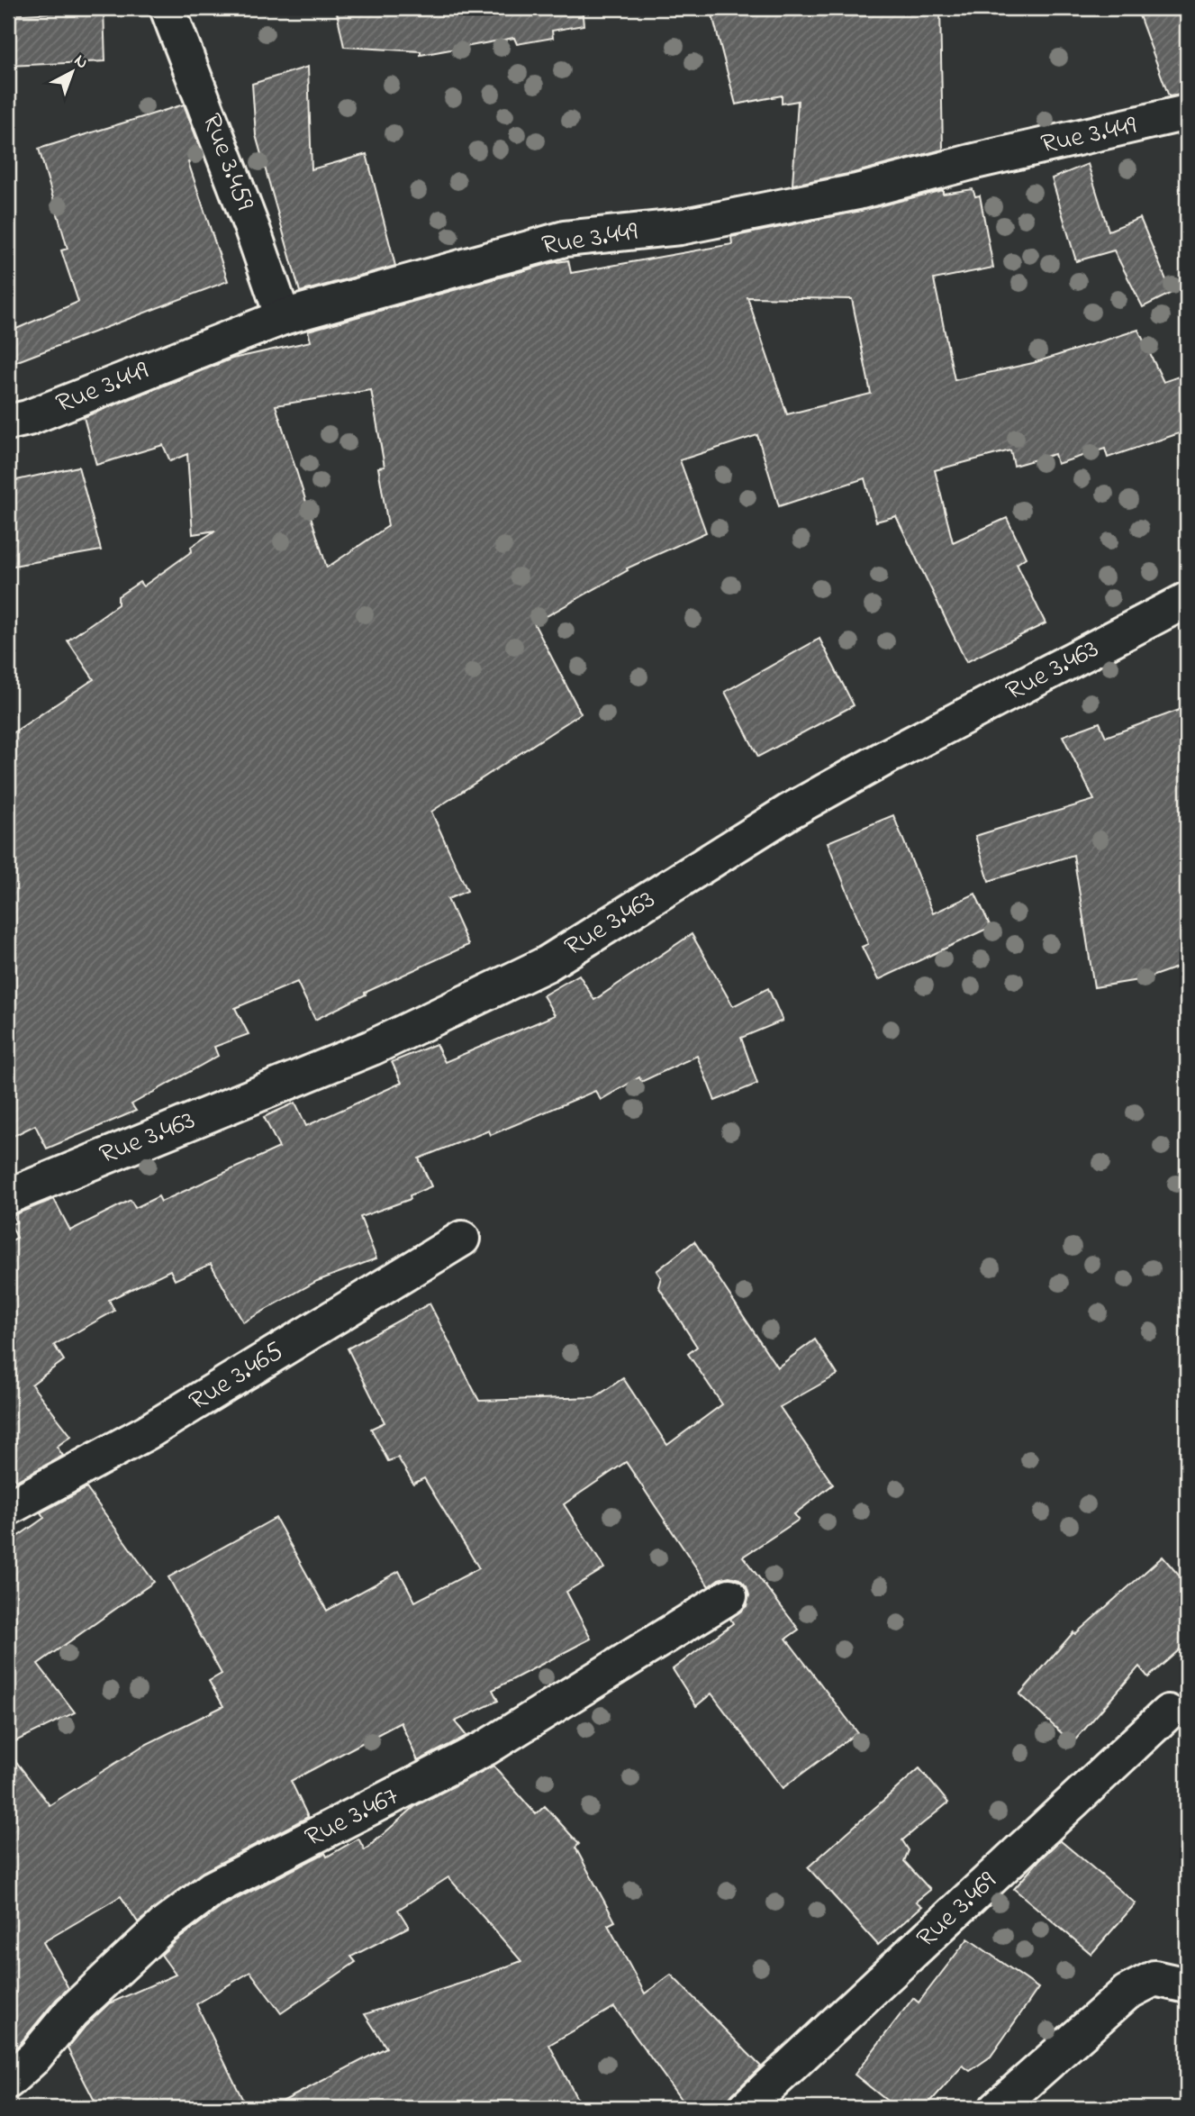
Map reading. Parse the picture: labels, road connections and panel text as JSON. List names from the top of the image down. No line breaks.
{"streets":{"street":["Rue 3.449","Rue 3.459","Rue 3.463","Rue 3.465","Rue 3.467","Rue 3.469"]},"crossings":[["Rue 3.449","Rue 3.459"]],"north":"top right"}
